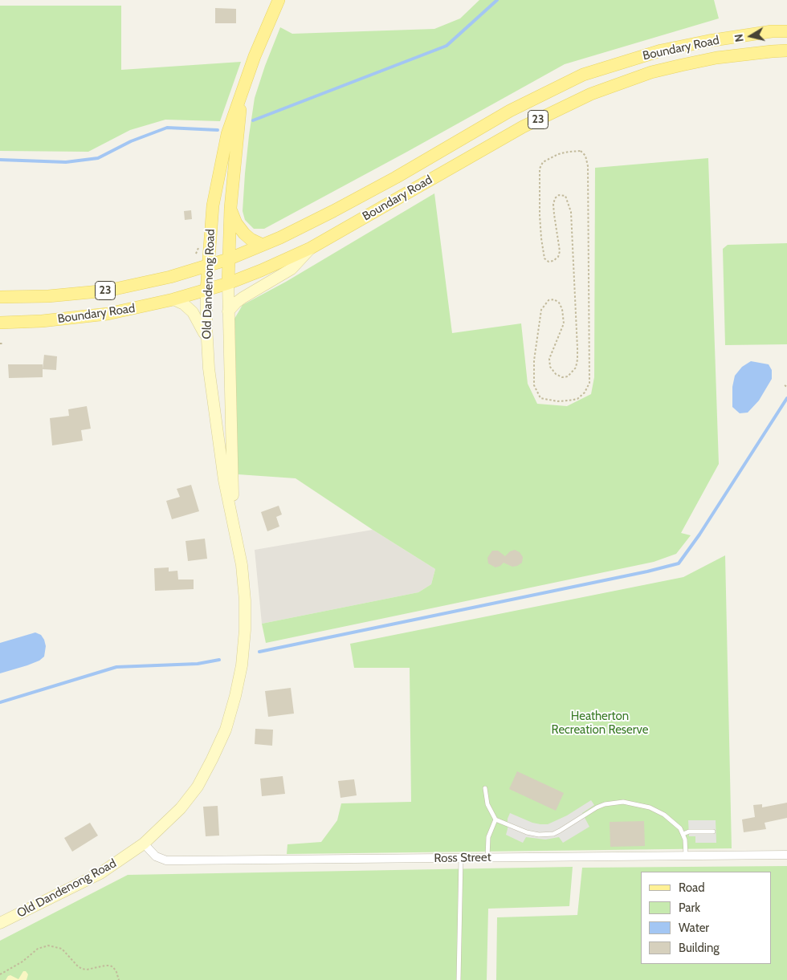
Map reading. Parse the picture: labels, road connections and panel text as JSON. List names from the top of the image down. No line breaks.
{"streets":{"main road":["Boundary Road","23","Old Dandenong Road"],"street":["Ross Street"]},"crossings":[["Boundary Road","Old Dandenong Road"],["Old Dandenong Road","Ross Street"]],"parks":["Heatherton Recreation Reserve"],"legend":["Road","Park","Water","Building"],"north":"left"}
